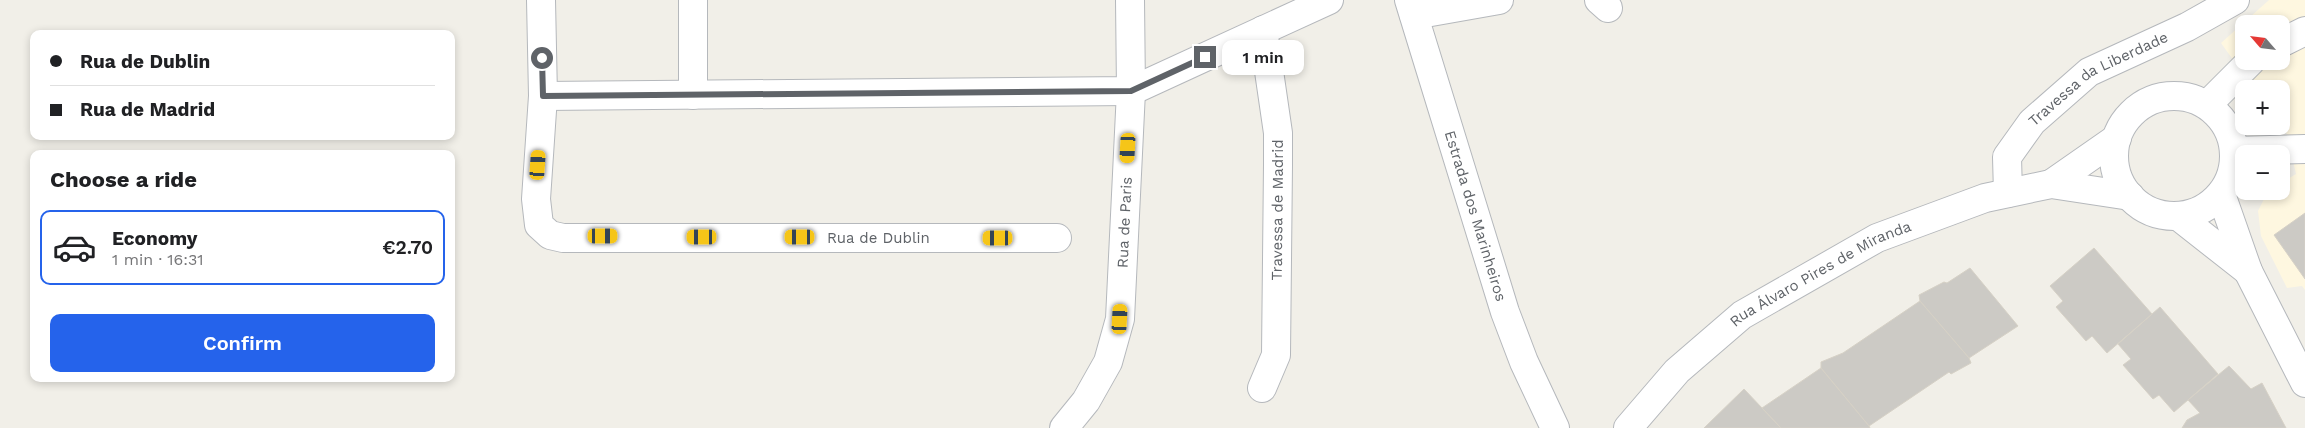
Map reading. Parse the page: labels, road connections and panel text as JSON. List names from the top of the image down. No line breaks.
{"streets":{"street":["Travessa da Liberdade","Travessa de Madrid","Estrada dos Marinheiros","Rua de Paris","Rua de Dublin","Rua Álvaro Pires de Miranda"]},"crossings":[["Travessa da Liberdade","Rua Álvaro Pires de Miranda"]],"north":"top left","page":{"map_buttons":["+","−"],"banner":["Rua de Dublin","Rua de Madrid"],"bubble":"1 min","heading":"Choose a ride","list":[{"name":"Economy","note":"1 min · 16:31","value":"€2.70"}],"buttons":"Confirm"}}
